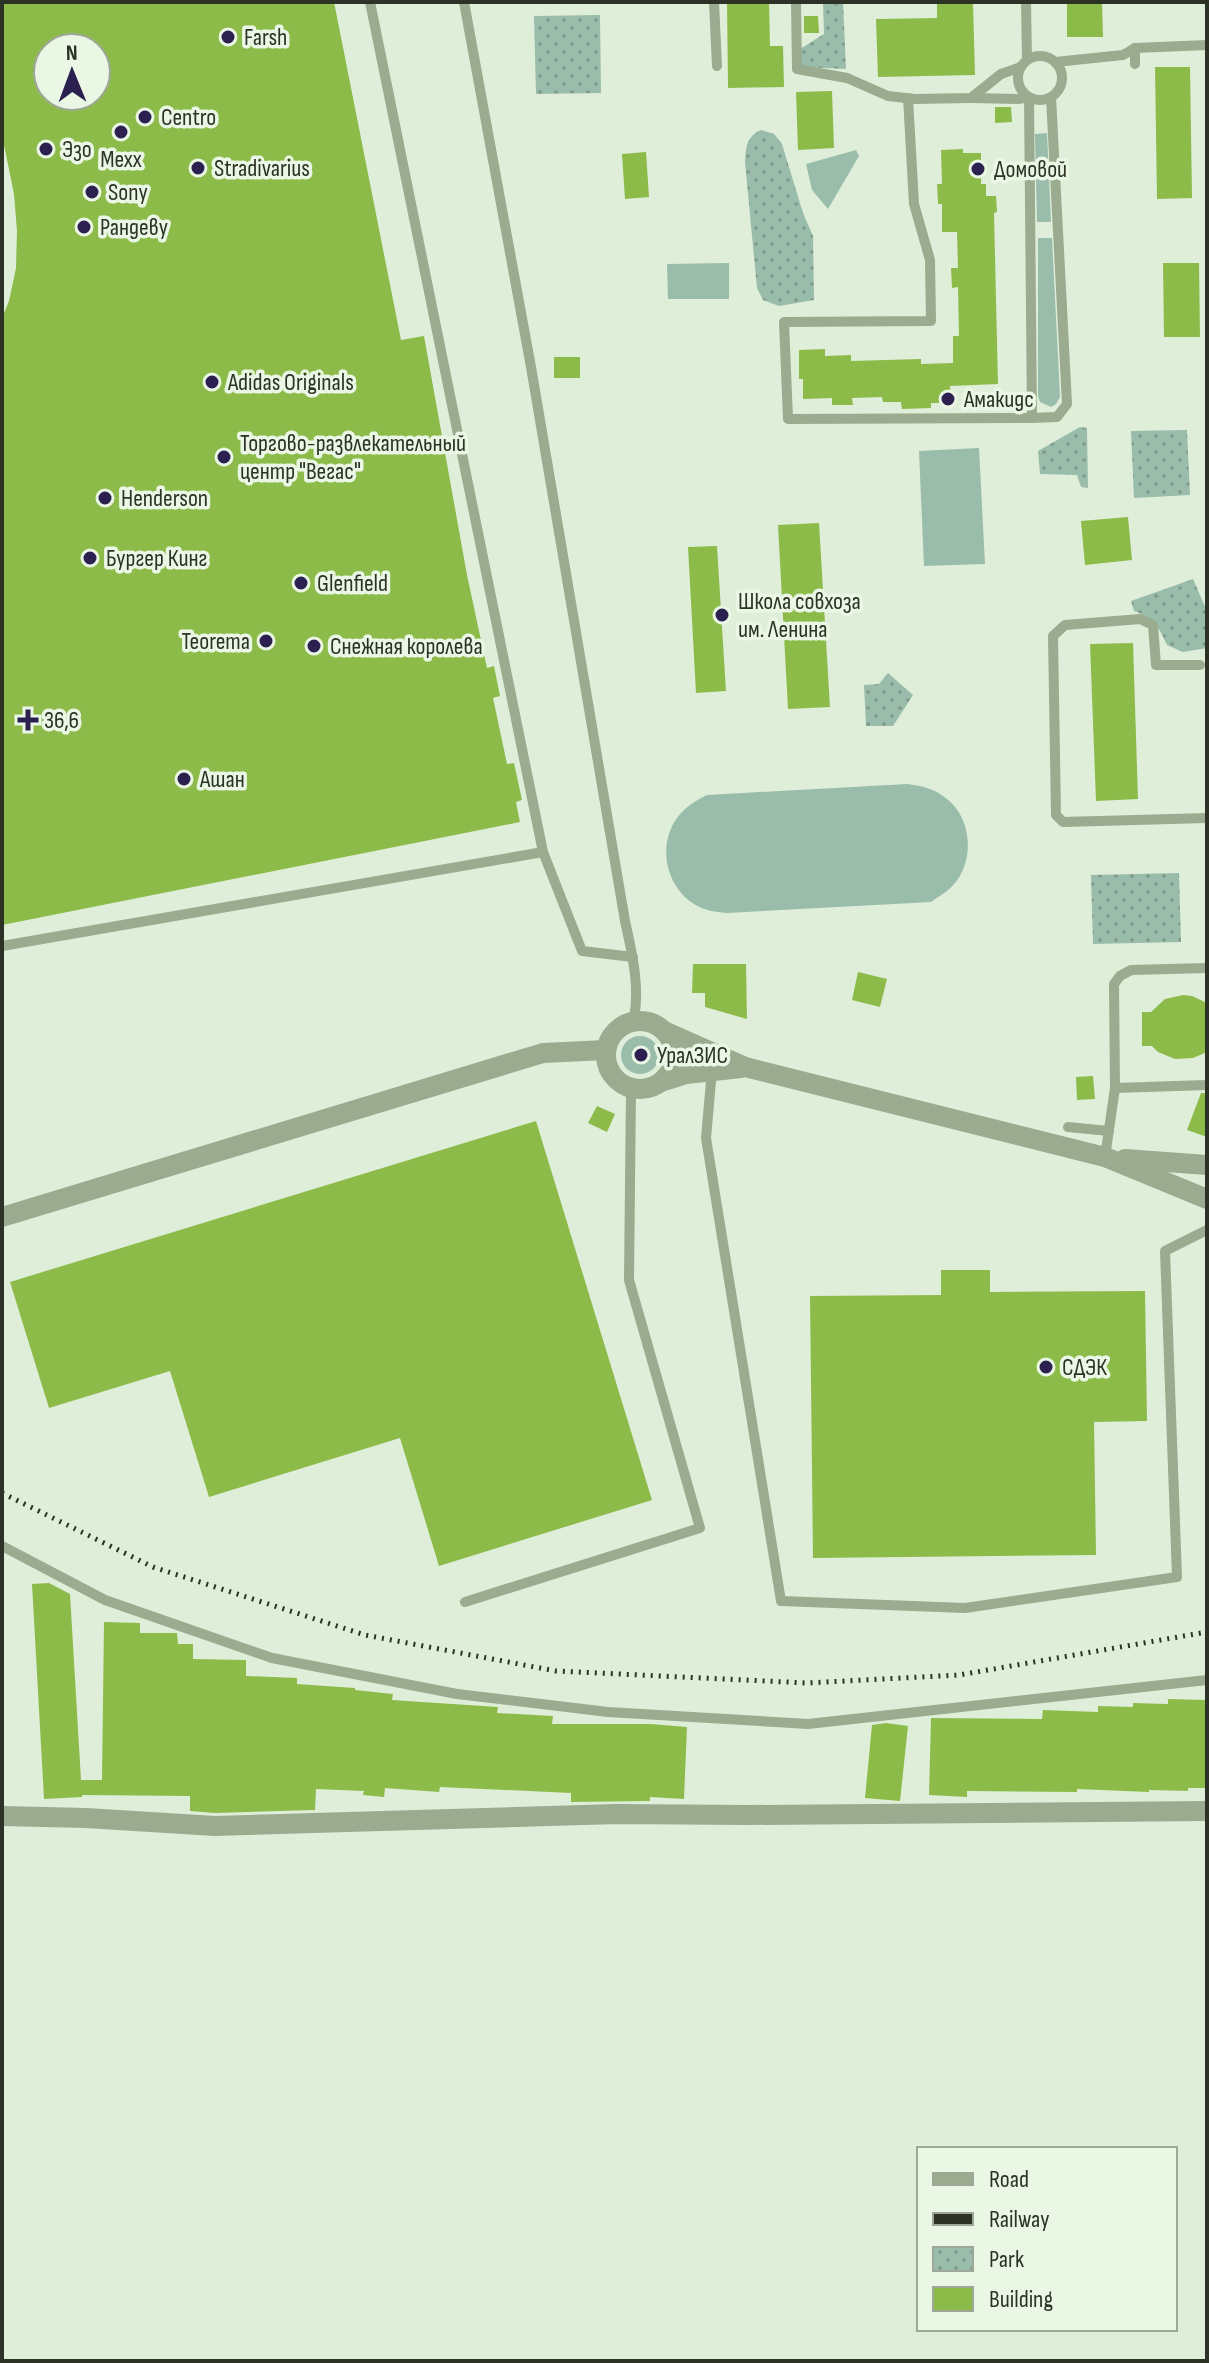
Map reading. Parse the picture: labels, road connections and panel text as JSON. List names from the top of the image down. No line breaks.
{"places":{"other":["Farsh","Centro","Mexx","Эзо","Stradivarius","Домовой","Sony","Рандеву","Adidas Originals","Амакидс","Торгово-развлекательный центр \"Вегас\"","Henderson","Бургер Кинг","Glenfield","Школа совхоза им. Ленина","Teorema","Снежная королева","Ашан","УралЗИС","СДЭК"],"health":["36,6"]},"legend":["Road","Railway","Park","Building"],"north":"top"}
